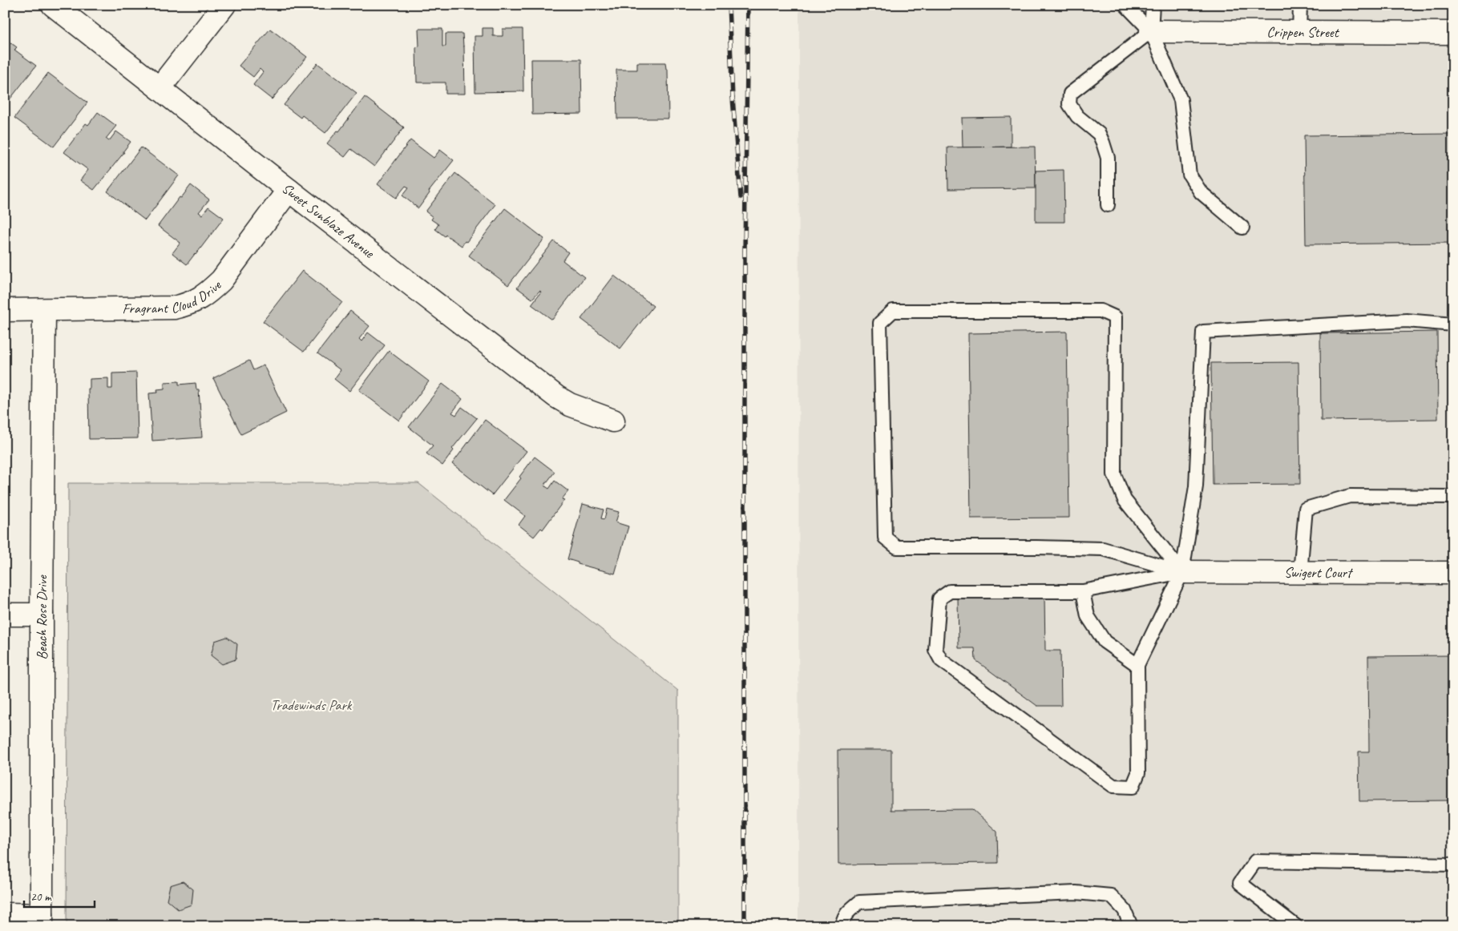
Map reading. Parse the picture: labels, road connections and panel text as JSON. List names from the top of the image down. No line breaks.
{"streets":{"street":["Crippen Street","Sweet Sunblaze Avenue","Fragrant Cloud Drive","Swigert Court","Beach Rose Drive"]},"crossings":[["Sweet Sunblaze Avenue","Fragrant Cloud Drive"],["Fragrant Cloud Drive","Beach Rose Drive"]],"parks":["Tradewinds Park"],"scale_bar":"20 m"}
